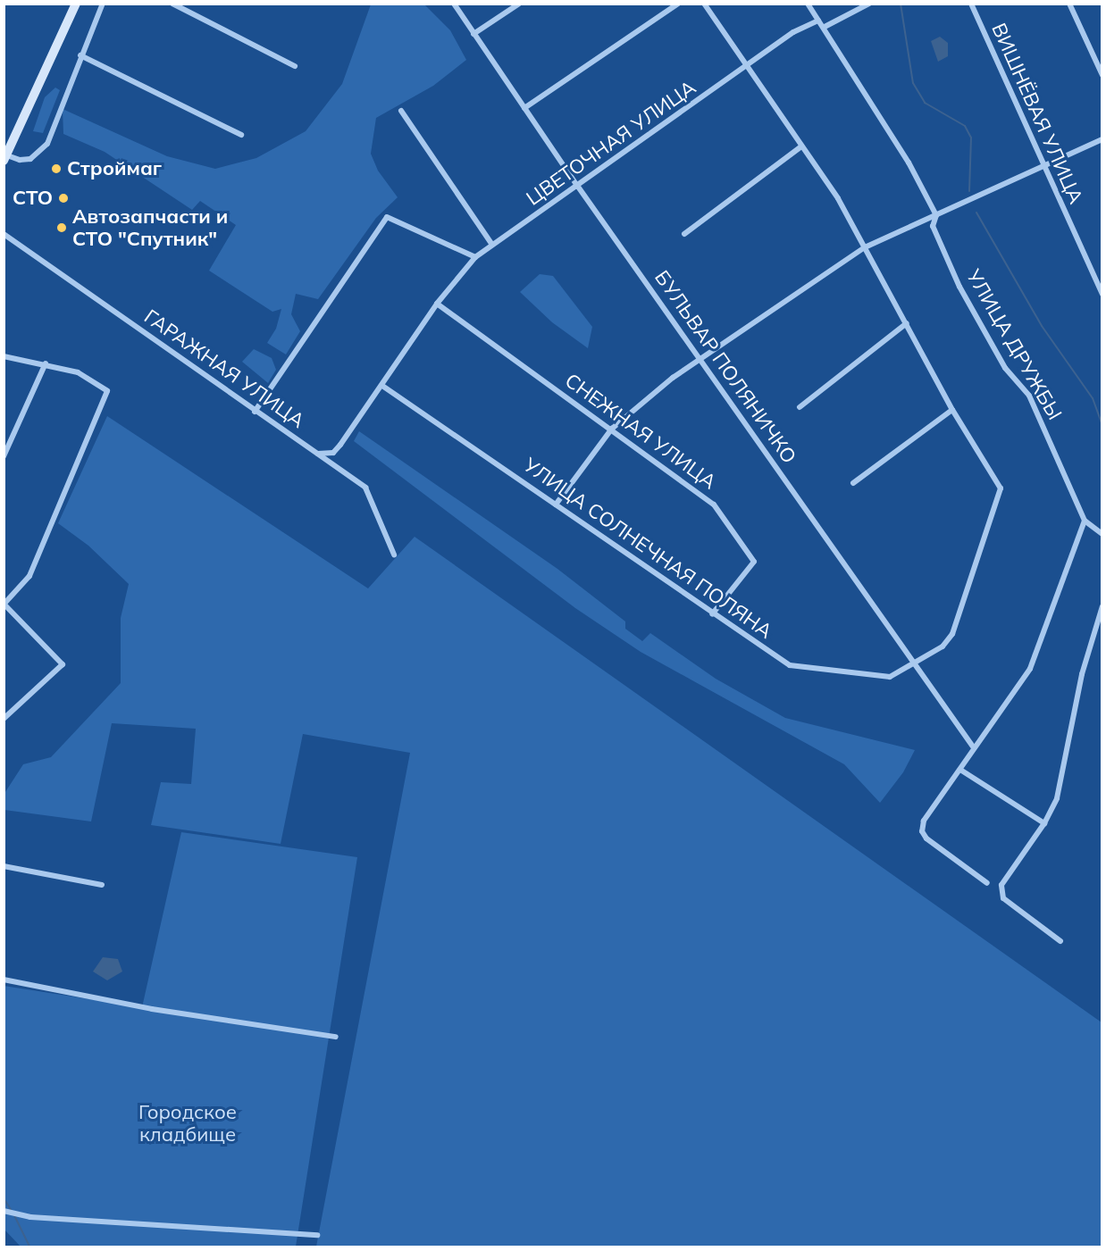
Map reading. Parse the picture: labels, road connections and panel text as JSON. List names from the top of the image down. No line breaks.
{"streets":{"street":["ВИШНЁВАЯ УЛИЦА","ЦВЕТОЧНАЯ УЛИЦА","УЛИЦА ДРУЖБЫ","БУЛЬВАР ПОЛЯНИЧКО","ГАРАЖНАЯ УЛИЦА","СНЕЖНАЯ УЛИЦА","УЛИЦА СОЛНЕЧНАЯ ПОЛЯНА"]},"crossings":[["ЦВЕТОЧНАЯ УЛИЦА","УЛИЦА ДРУЖБЫ"],["ЦВЕТОЧНАЯ УЛИЦА","БУЛЬВАР ПОЛЯНИЧКО"],["ЦВЕТОЧНАЯ УЛИЦА","ГАРАЖНАЯ УЛИЦА"],["ЦВЕТОЧНАЯ УЛИЦА","СНЕЖНАЯ УЛИЦА"],["ЦВЕТОЧНАЯ УЛИЦА","УЛИЦА СОЛНЕЧНАЯ ПОЛЯНА"],["БУЛЬВАР ПОЛЯНИЧКО","УЛИЦА СОЛНЕЧНАЯ ПОЛЯНА"],["СНЕЖНАЯ УЛИЦА","УЛИЦА СОЛНЕЧНАЯ ПОЛЯНА"]],"parks":["Городское кладбище"],"places":["Строймаг","СТО","Автозапчасти и СТО \"Спутник\""]}
